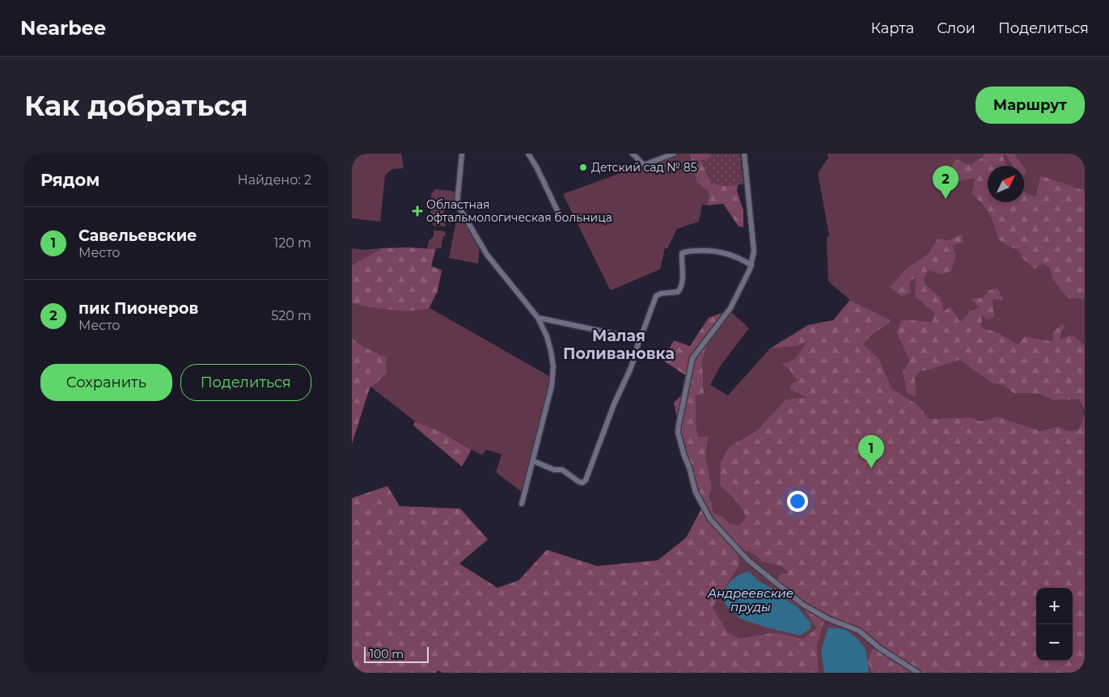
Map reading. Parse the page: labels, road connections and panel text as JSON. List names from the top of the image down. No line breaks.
{"districts":["Малая Поливановка"],"water":["Андреевские пруды"],"places":{"other":["Детский сад № 85"],"health":["Областная офтальмологическая больница"]},"scale_bar":"100 m","north":"top right","page":{"header":"Nearbee","nav":["Карта","Слои","Поделиться"],"buttons":["Маршрут",["Сохранить","Поделиться"]],"title":"Как добраться","heading":["Рядом","Найдено: 2"],"pins":["2","1"],"list":[{"mark":"1","name":"Савельевские","note":"Место","value":"120 m"},{"mark":"2","name":"пик Пионеров","note":"Место","value":"520 m"}],"map_buttons":["+","−"],"scale":"100 m"}}
